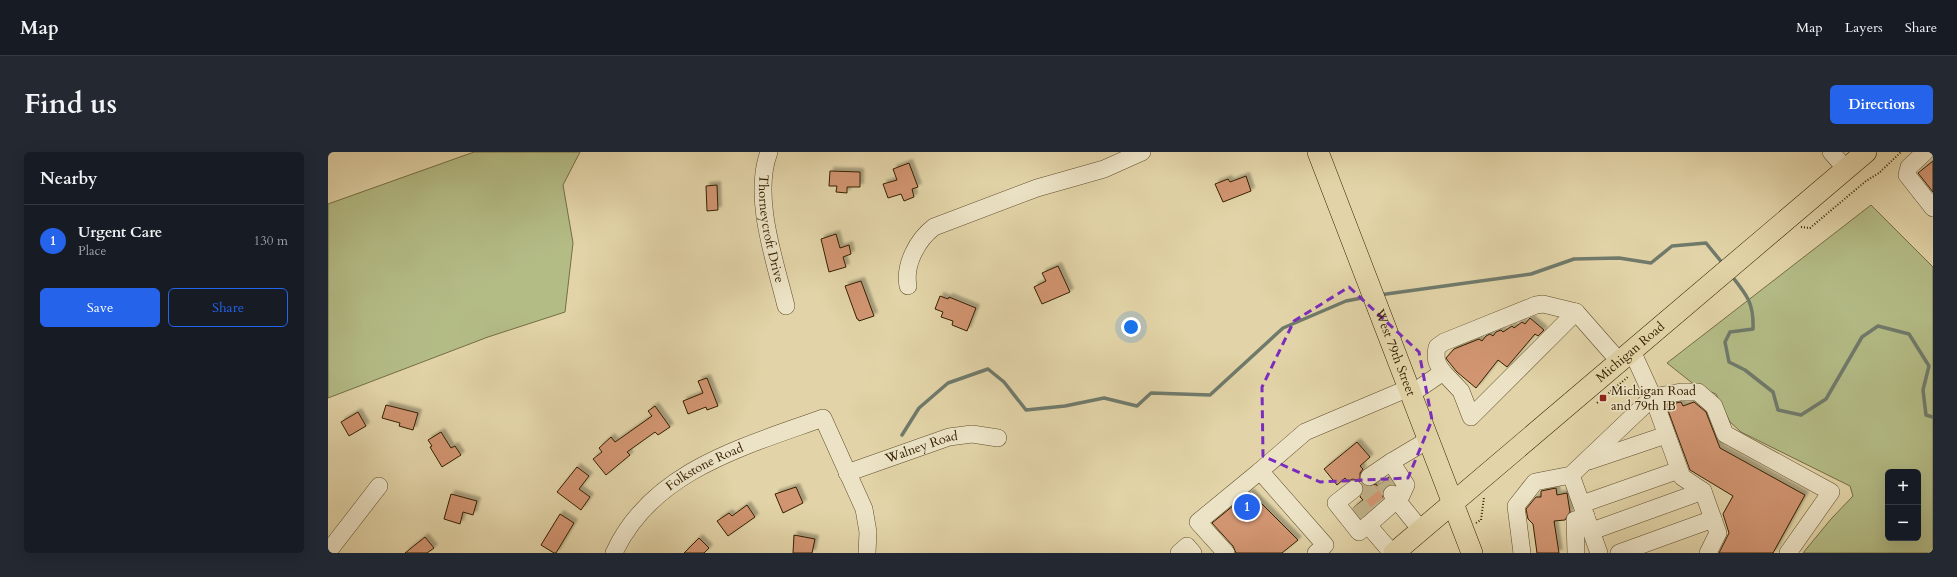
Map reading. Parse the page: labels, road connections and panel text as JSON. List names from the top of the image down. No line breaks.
{"streets":{"main road":["West 79th Street","Michigan Road"],"street":["Thorneycroft Drive","Walney Road","Folkstone Road"]},"crossings":[["West 79th Street","Michigan Road"],["Walney Road","Folkstone Road"]],"places":{"transit":["Michigan Road and 79th IB"]},"page":{"header":"Map","nav":["Map","Layers","Share"],"title":"Find us","buttons":["Directions",["Save","Share"]],"heading":"Nearby","list":[{"mark":"1","name":"Urgent Care","note":"Place","value":"130 m"}],"map_buttons":["+","−"],"pins":"1"}}
